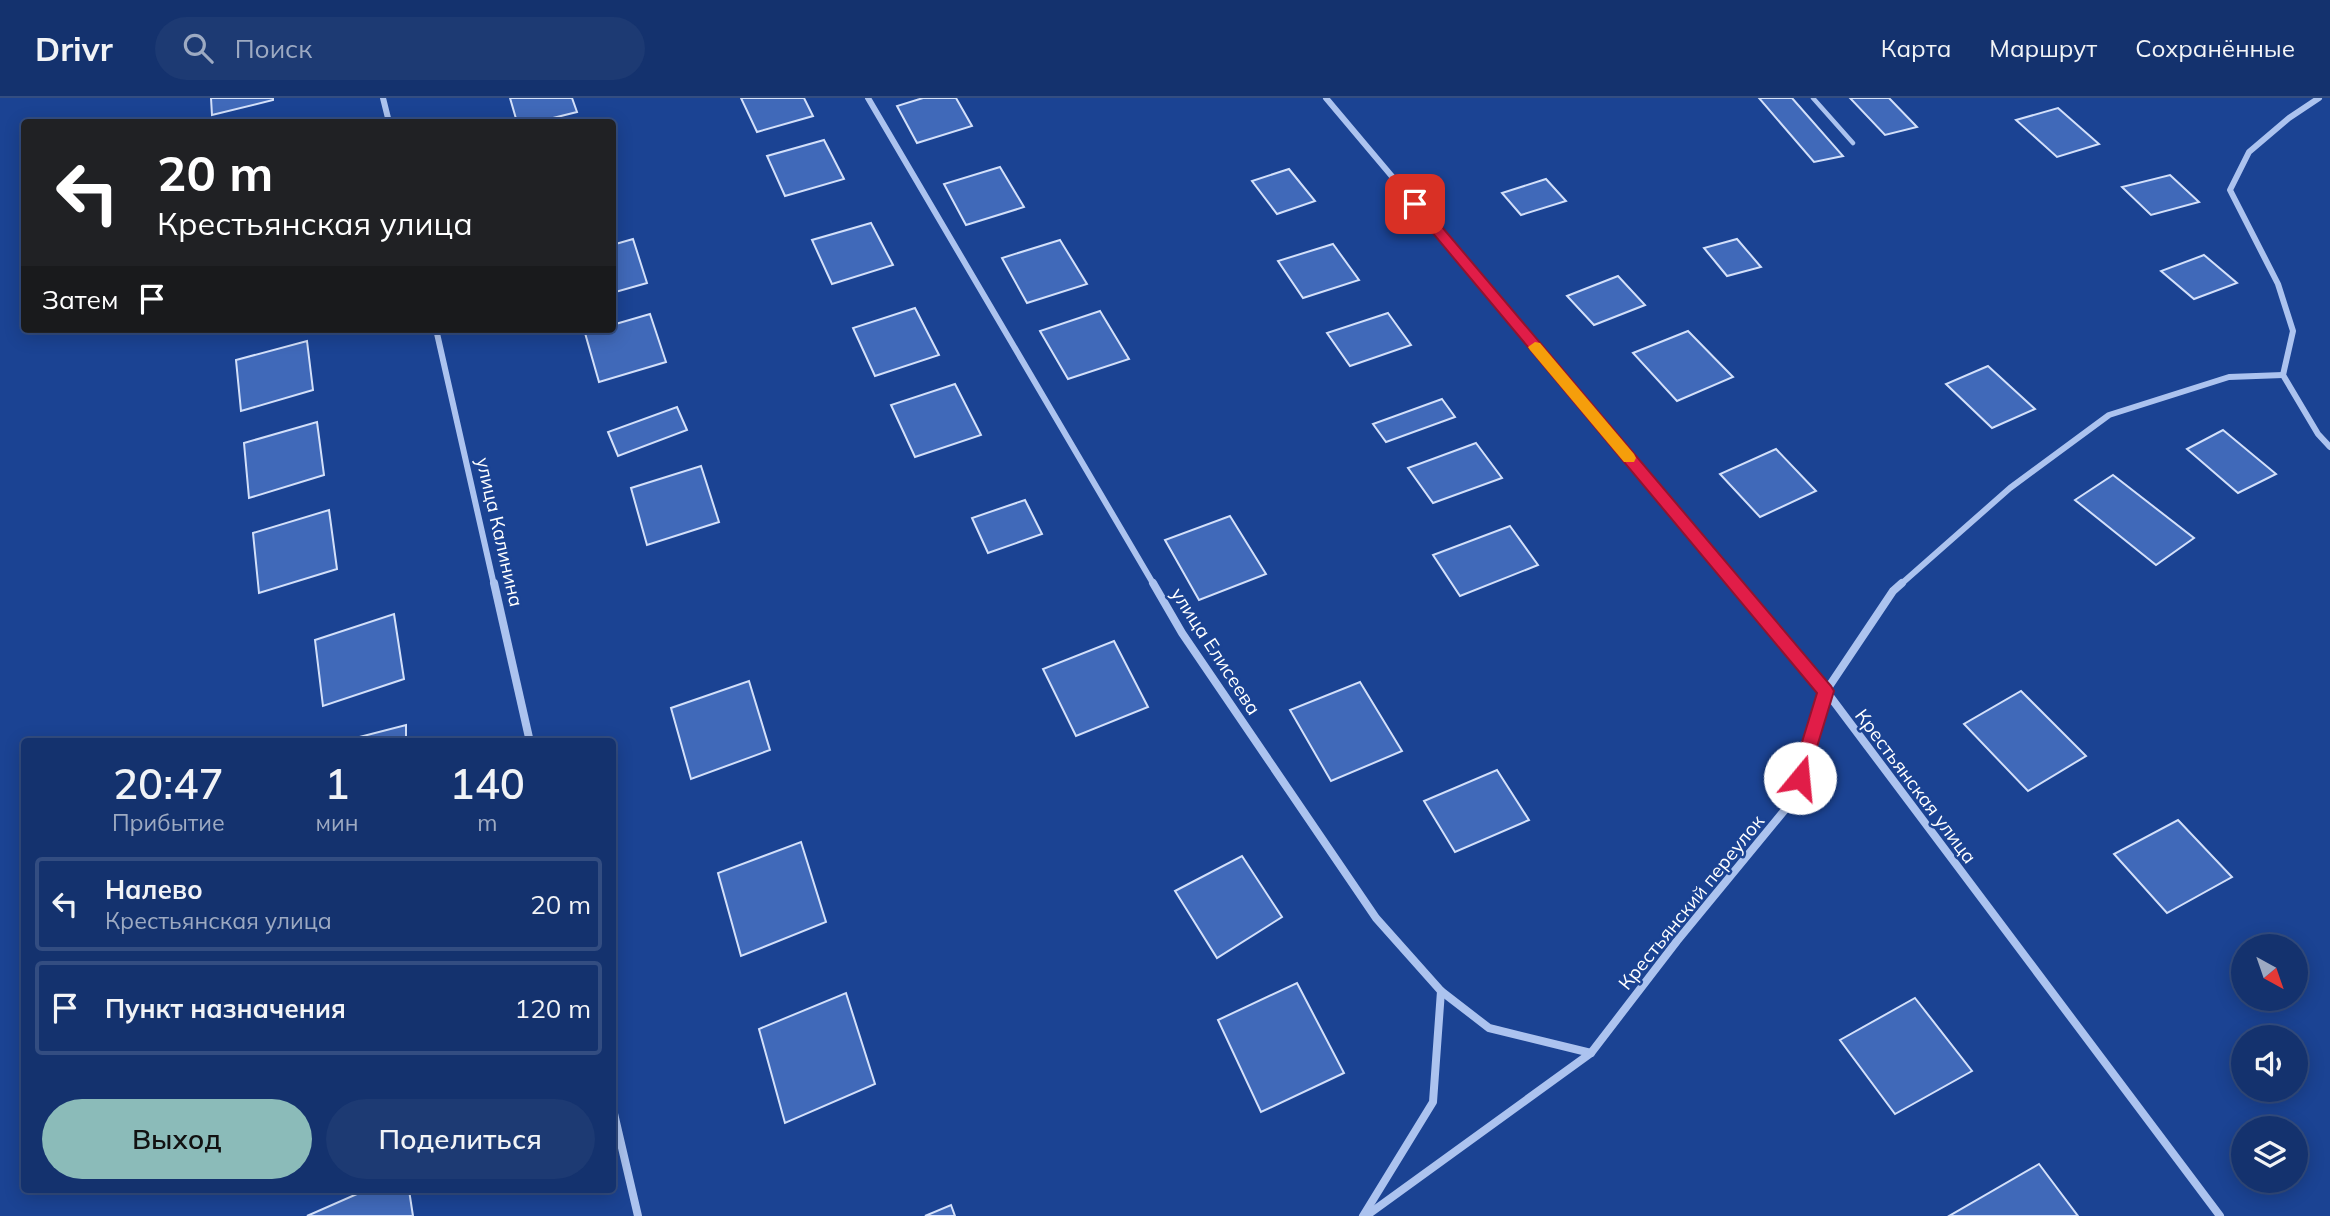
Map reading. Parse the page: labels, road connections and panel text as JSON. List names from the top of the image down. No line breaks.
{"streets":{"street":["улица Калинина","улица Елисеева","Крестьянская улица","Крестьянский переулок"]},"crossings":[["улица Елисеева","Крестьянский переулок"],["Крестьянская улица","Крестьянский переулок"]],"north":"bottom right","page":{"header":"Drivr","search":"Поиск","nav":["Карта","Маршрут","Сохранённые"],"turn":["20 m","Крестьянская улица"],"then":"Затем","eta":["20:47","Прибытие","1","мин","140","m"],"list":[{"name":"Налево","note":"Крестьянская улица","value":"20 m"},{"name":"Пункт назначения","value":"120 m"}],"buttons":["Выход","Поделиться"]}}
